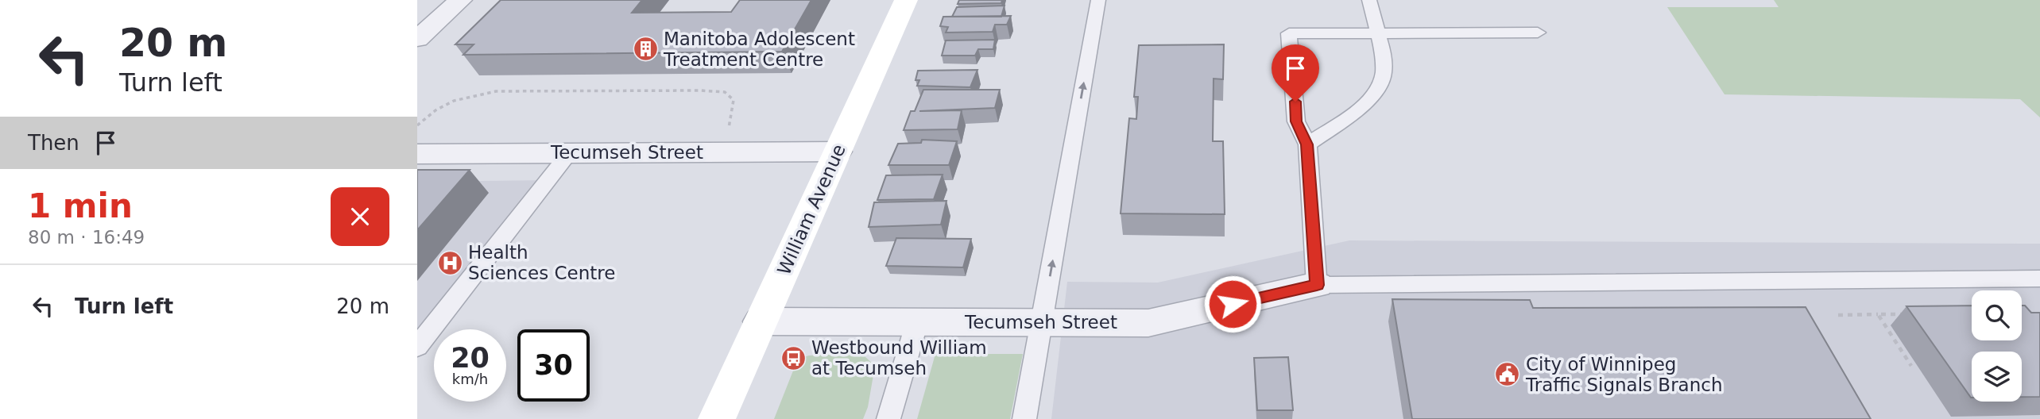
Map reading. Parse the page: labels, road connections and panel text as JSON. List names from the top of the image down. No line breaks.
{"streets":{"main road":["William Avenue"],"street":["Tecumseh Street"]},"crossings":[["Tecumseh Street","William Avenue"]],"places":{"building":["Manitoba Adolescent Treatment Centre"],"hospital":["Health Sciences Centre"],"bus stop":["Westbound William at Tecumseh"],"public building":["City of Winnipeg Traffic Signals Branch"]},"page":{"turn":["20 m","Turn left"],"then":"Then","heading":["1 min","80 m · 16:49"],"list":[{"name":"Turn left","value":"20 m"}],"speed":"20 km/h","limit":"30"}}
